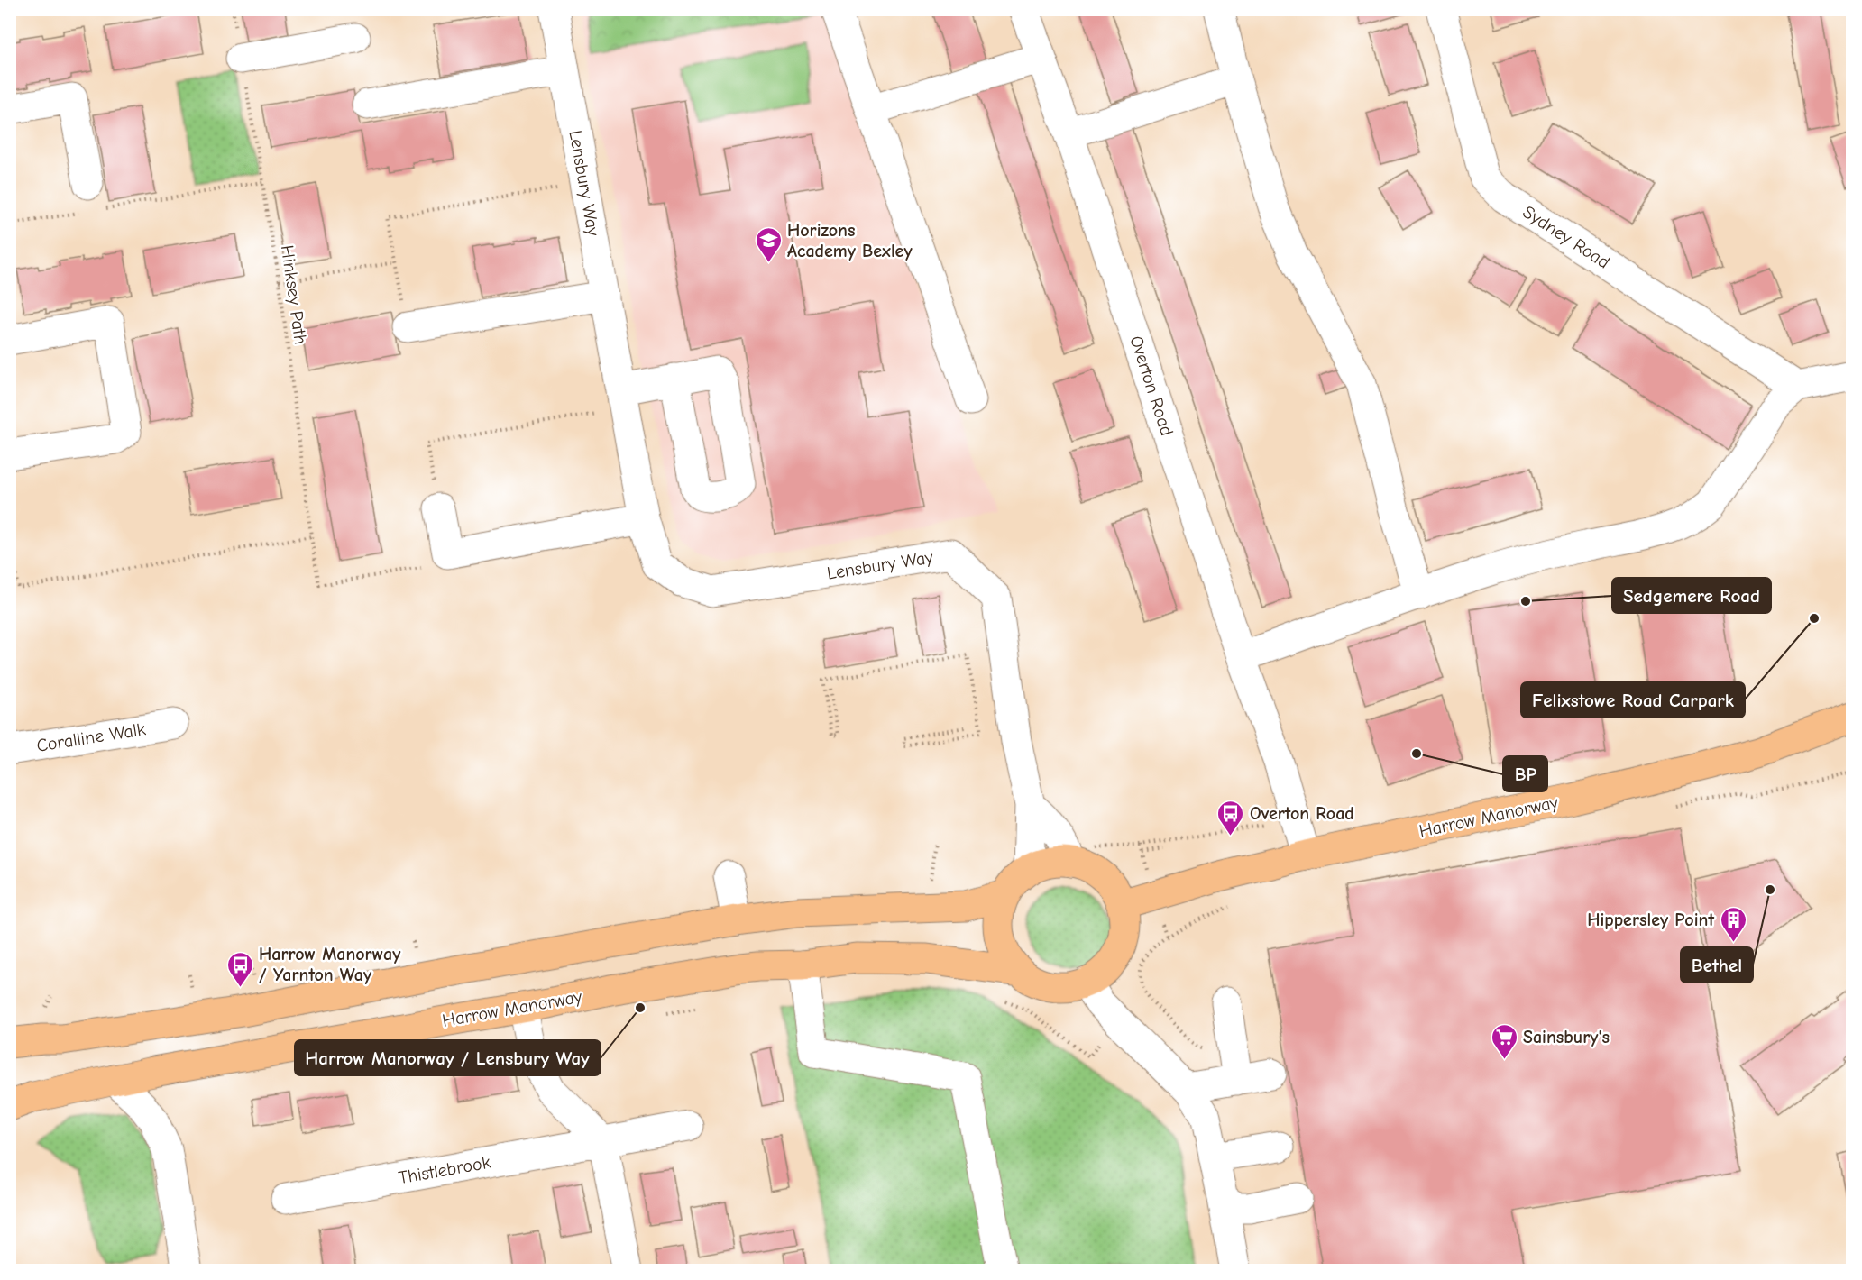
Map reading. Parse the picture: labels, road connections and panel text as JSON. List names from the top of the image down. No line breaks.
{"streets":{"main road":["Harrow Manorway"],"street":["Lensbury Way","Sydney Road","Overton Road","Coralline Walk","Thistlebrook"],"path":["Hinksey Path"]},"crossings":[["Lensbury Way","Harrow Manorway"],["Overton Road","Harrow Manorway"]],"places":{"school or university":["Horizons Academy Bexley"],"other":["Sedgemere Road","Felixstowe Road Carpark","BP","Bethel","Harrow Manorway / Lensbury Way"],"bus stop":["Overton Road","Harrow Manorway / Yarnton Way"],"building":["Hippersley Point"],"supermarket":["Sainsbury's"]}}
